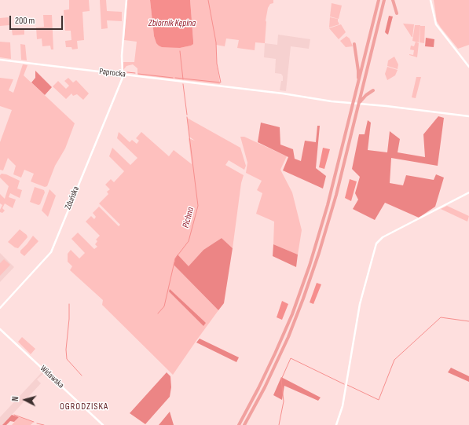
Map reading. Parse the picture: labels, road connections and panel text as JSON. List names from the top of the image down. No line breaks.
{"streets":{"street":["Paprocka","Zduńska","Widawska"]},"crossings":[["Paprocka","Zduńska"]],"districts":["OGRODZISKA"],"water":["Zbiornik Kępina","Pichna"],"scale_bar":"200 m","north":"left"}
